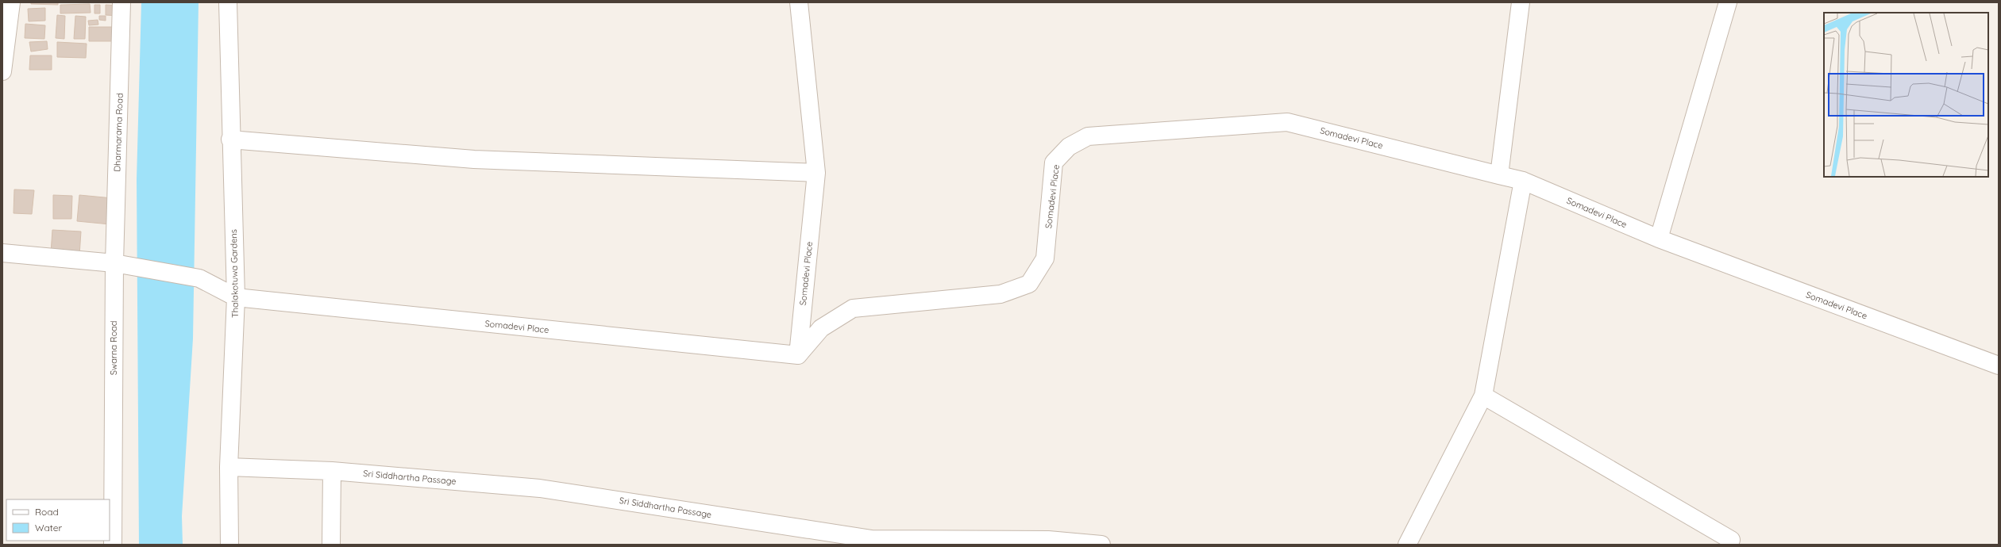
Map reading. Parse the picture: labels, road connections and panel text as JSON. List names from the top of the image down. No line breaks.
{"streets":{"street":["Dharmarama Road","Somadevi Place","Thalakotuwa Gardens","Swarna Road","Sri Siddhartha Passage"]},"crossings":[["Dharmarama Road","Swarna Road"],["Somadevi Place","Thalakotuwa Gardens"],["Thalakotuwa Gardens","Sri Siddhartha Passage"]],"legend":["Road","Water"]}
